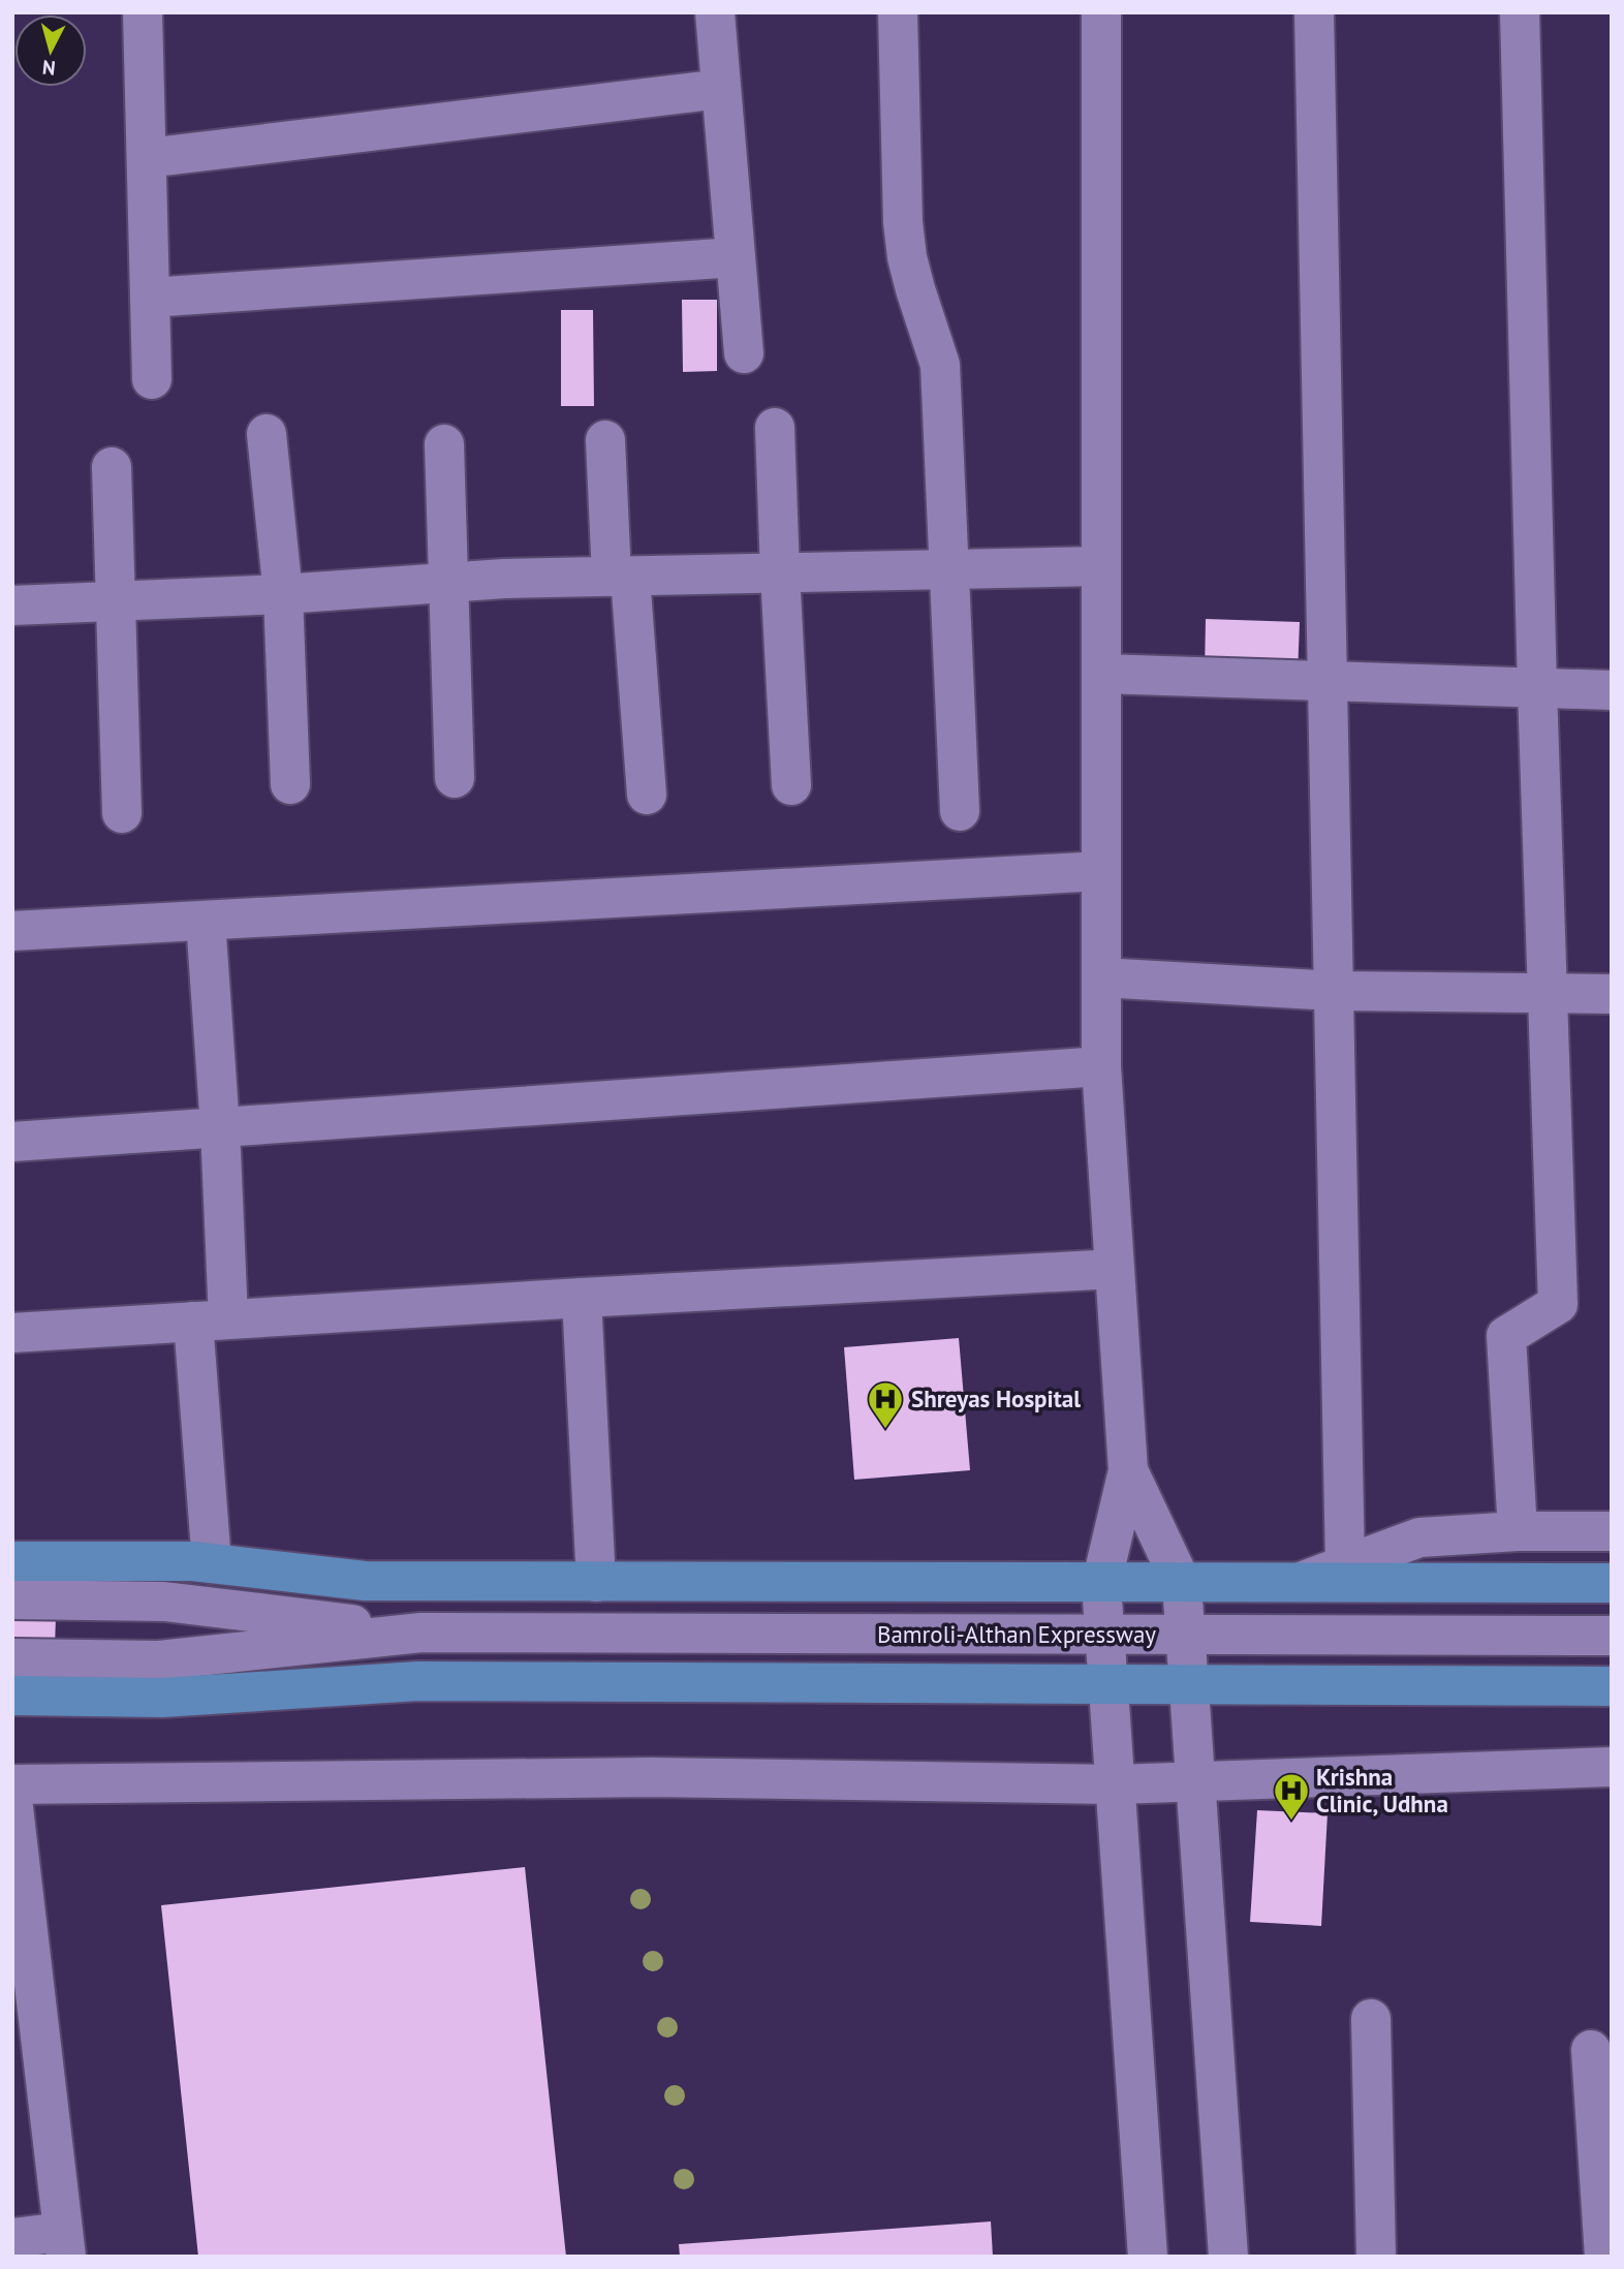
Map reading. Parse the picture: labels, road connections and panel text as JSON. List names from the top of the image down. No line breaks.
{"streets":{"street":["Bamroli-Althan Expressway"]},"places":{"hospital":["Shreyas Hospital","Krishna Clinic, Udhna"]},"north":"bottom"}
